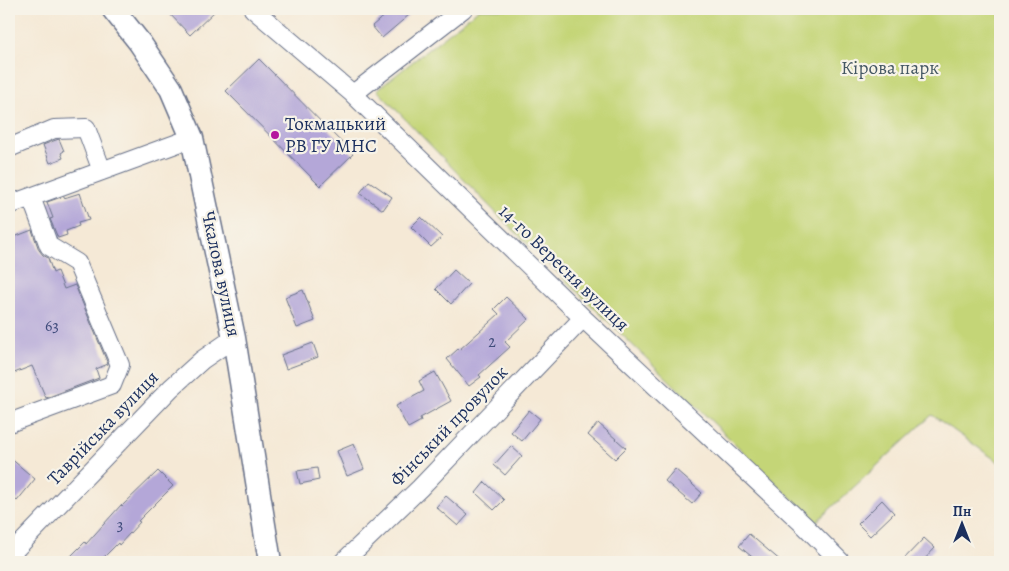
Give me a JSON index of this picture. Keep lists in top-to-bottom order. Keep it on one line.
{"streets":{"main road":["Чкалова вулиця"],"street":["14-го Вересня вулиця","Фінський провулок","Таврійська вулиця"]},"crossings":[["14-го Вересня вулиця","Фінський провулок"],["Чкалова вулиця","Таврійська вулиця"]],"parks":["Кірова парк"],"places":["Токмацький РВ ГУ МНС"],"house_numbers":["63","2","3"],"north":"top"}
